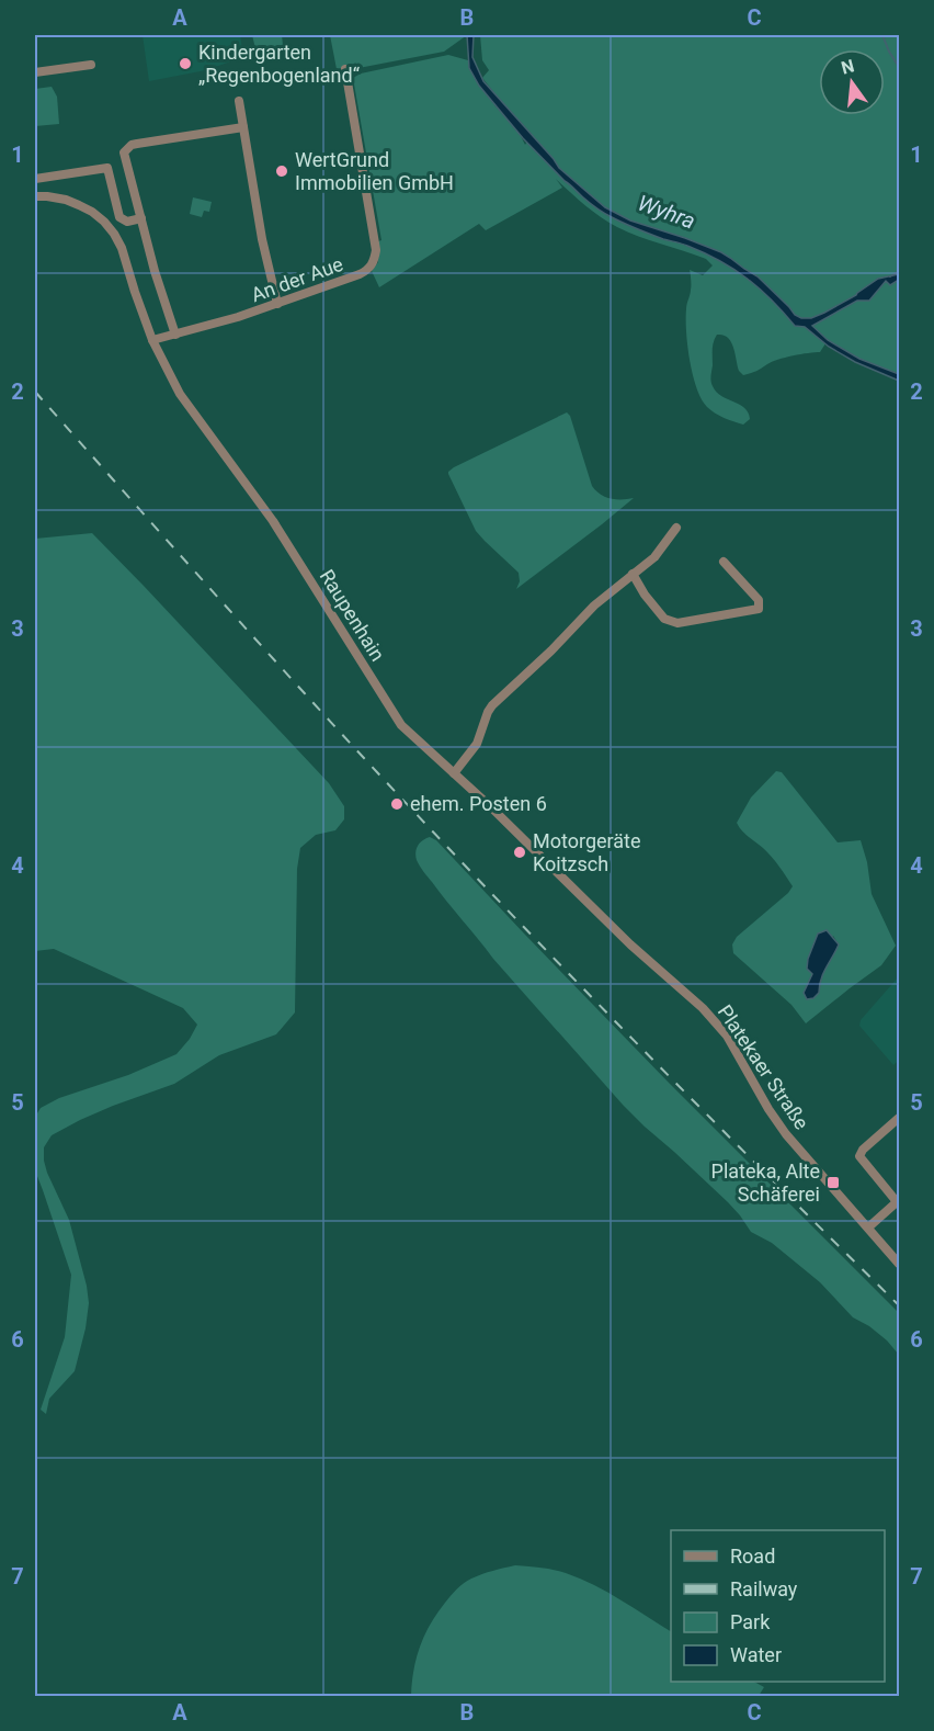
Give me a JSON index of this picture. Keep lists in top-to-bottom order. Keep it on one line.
{"streets":{"street":["An der Aue","Raupenhain","Platekaer Straße"]},"crossings":[["An der Aue","Raupenhain"],["Raupenhain","Platekaer Straße"]],"water":["Wyhra"],"places":{"other":["Kindergarten „Regenbogenland“","WertGrund Immobilien GmbH","ehem. Posten 6","Motorgeräte Koitzsch"],"transit":["Plateka, Alte Schäferei"]},"legend":["Road","Railway","Park","Water"],"north":"top","grid":{"columns":["A","B","C"],"rows":["1","2","3","4","5","6","7"]}}
